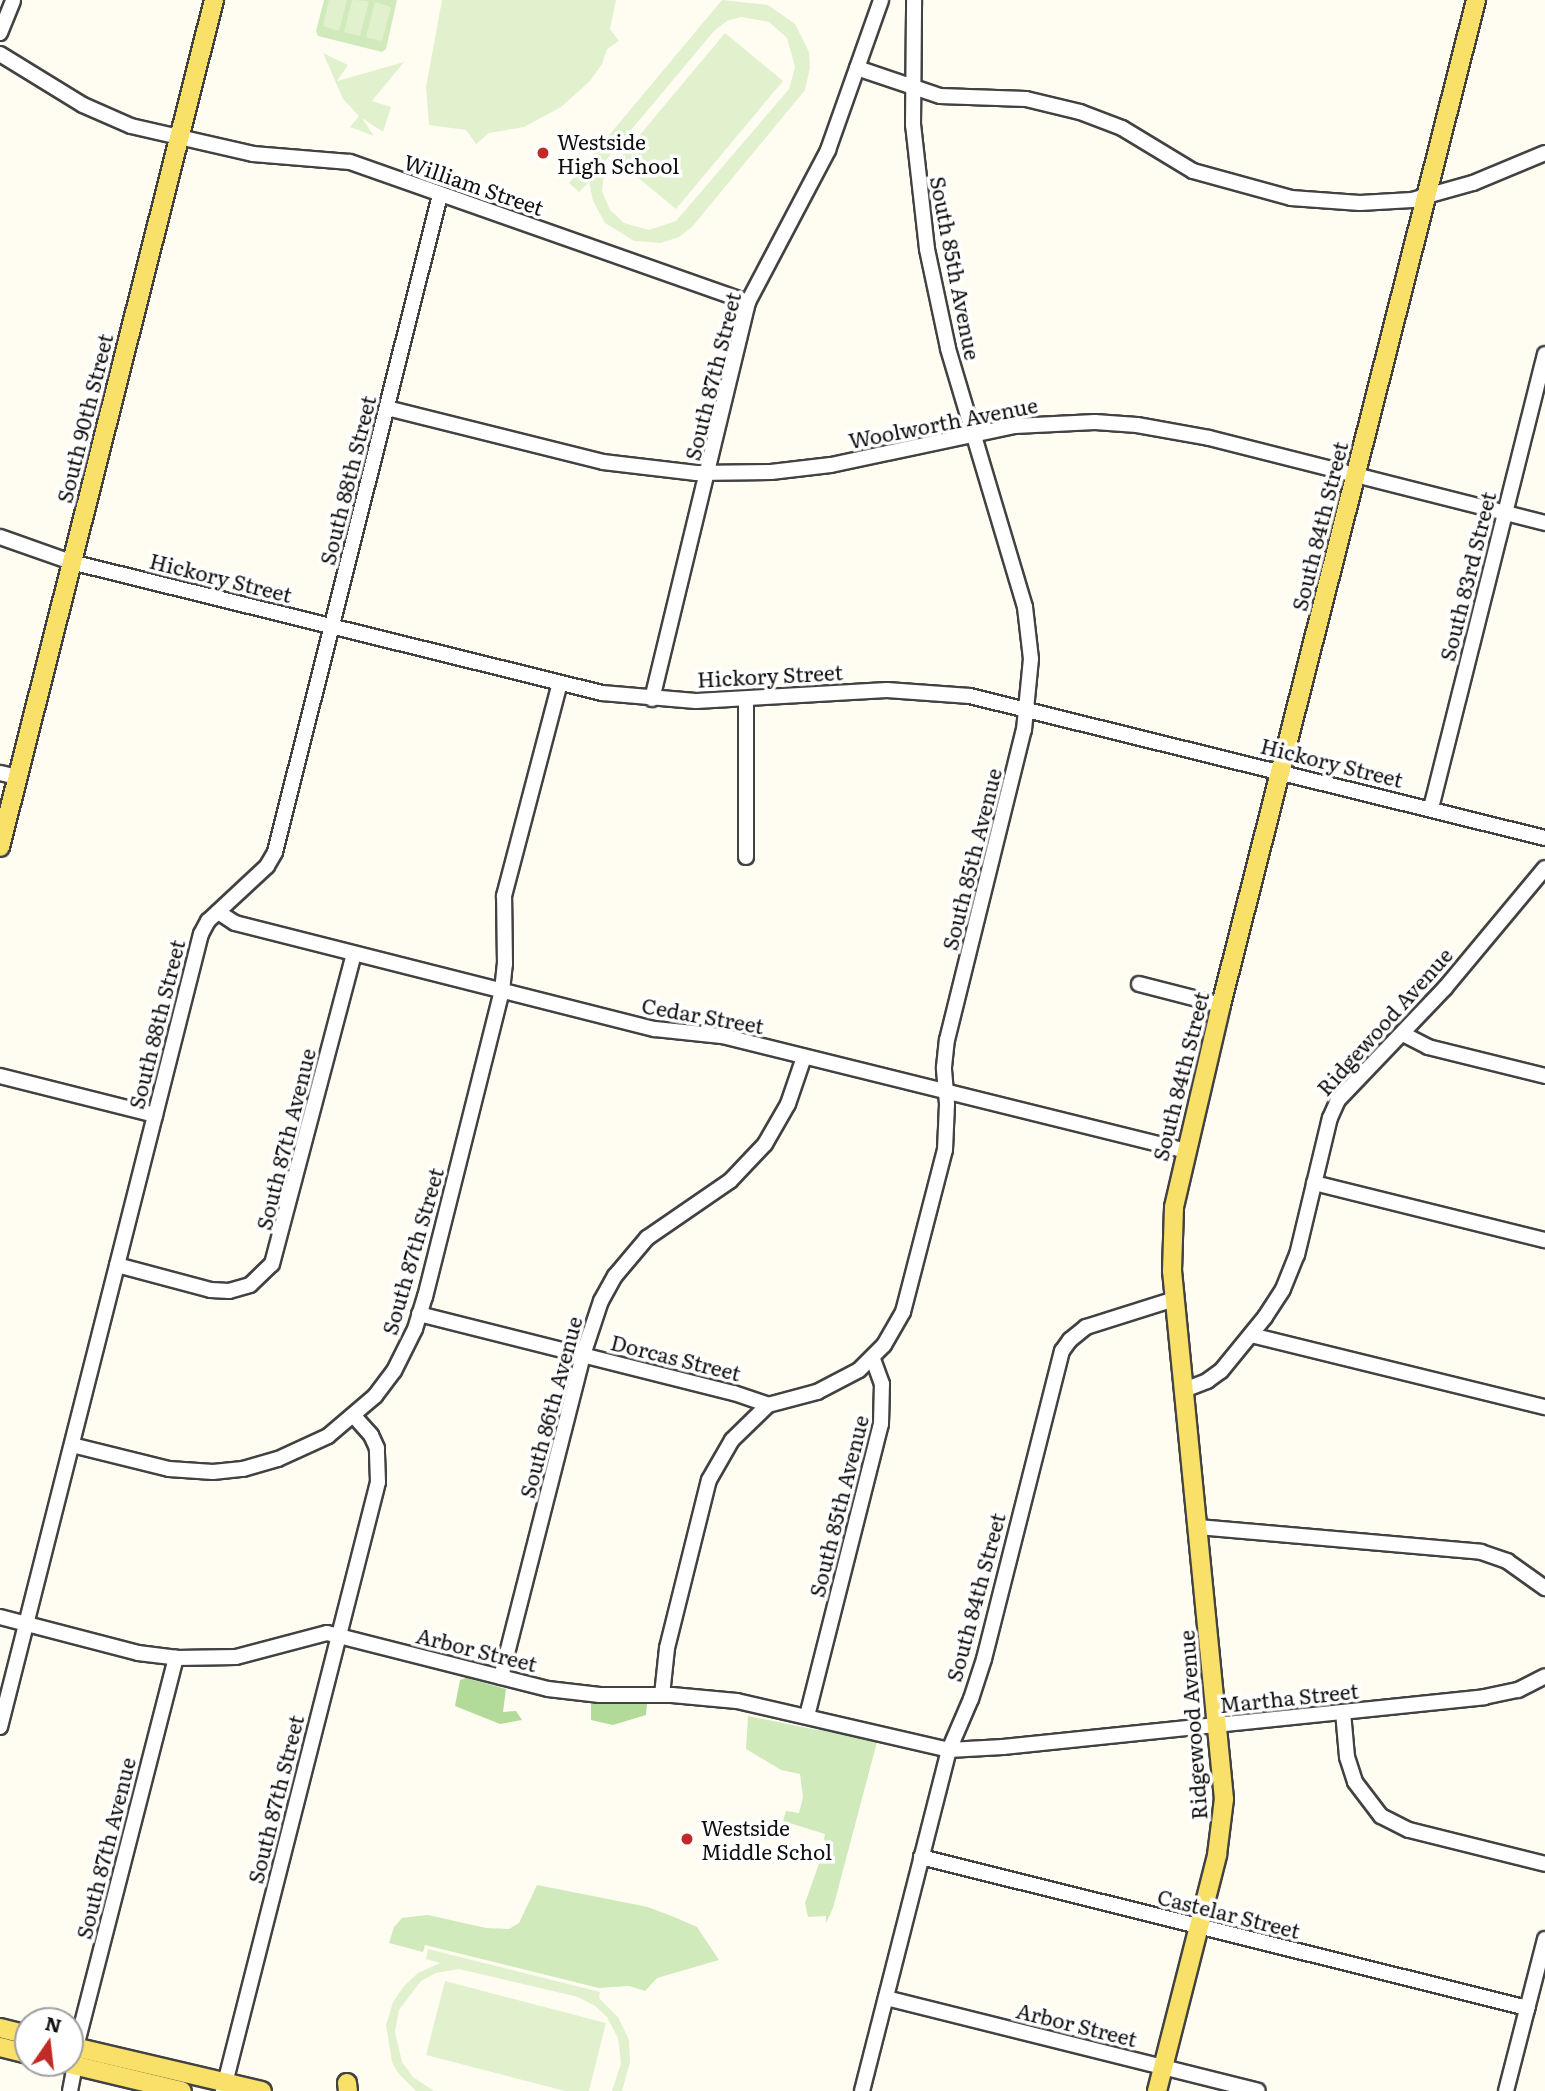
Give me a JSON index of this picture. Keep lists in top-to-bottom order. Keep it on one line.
{"streets":{"main road":["South 90th Street","South 84th Street","Ridgewood Avenue"],"street":["William Street","South 85th Avenue","South 87th Street","Woolworth Avenue","South 88th Street","South 83rd Street","Hickory Street","Cedar Street","South 87th Avenue","Dorcas Street","South 86th Avenue","Arbor Street","Martha Street","Castelar Street"]},"crossings":[["William Street","South 87th Street"],["William Street","South 90th Street"],["William Street","South 88th Street"],["South 85th Avenue","Woolworth Avenue"],["South 85th Avenue","Hickory Street"],["South 85th Avenue","Cedar Street"],["South 85th Avenue","Arbor Street"],["South 87th Street","Woolworth Avenue"],["South 87th Street","Hickory Street"],["South 87th Street","Cedar Street"],["South 87th Street","Dorcas Street"],["South 87th Street","Arbor Street"],["South 90th Street","Hickory Street"],["Woolworth Avenue","South 88th Street"],["Woolworth Avenue","South 84th Street"],["Woolworth Avenue","South 83rd Street"],["South 88th Street","Hickory Street"],["South 88th Street","Cedar Street"],["South 88th Street","South 87th Avenue"],["South 88th Street","Arbor Street"],["South 84th Street","Hickory Street"],["South 84th Street","Cedar Street"],["South 84th Street","Ridgewood Avenue"],["South 84th Street","Arbor Street"],["South 84th Street","Martha Street"],["South 84th Street","Castelar Street"],["South 83rd Street","Hickory Street"],["Cedar Street","South 87th Avenue"],["Cedar Street","South 86th Avenue"],["Ridgewood Avenue","Arbor Street"],["Ridgewood Avenue","Martha Street"],["Ridgewood Avenue","Castelar Street"],["South 87th Avenue","Arbor Street"],["Dorcas Street","South 86th Avenue"],["South 86th Avenue","Arbor Street"],["Arbor Street","Martha Street"]],"places":["Westside High School","Westside Middle Schol"],"north":"top"}
